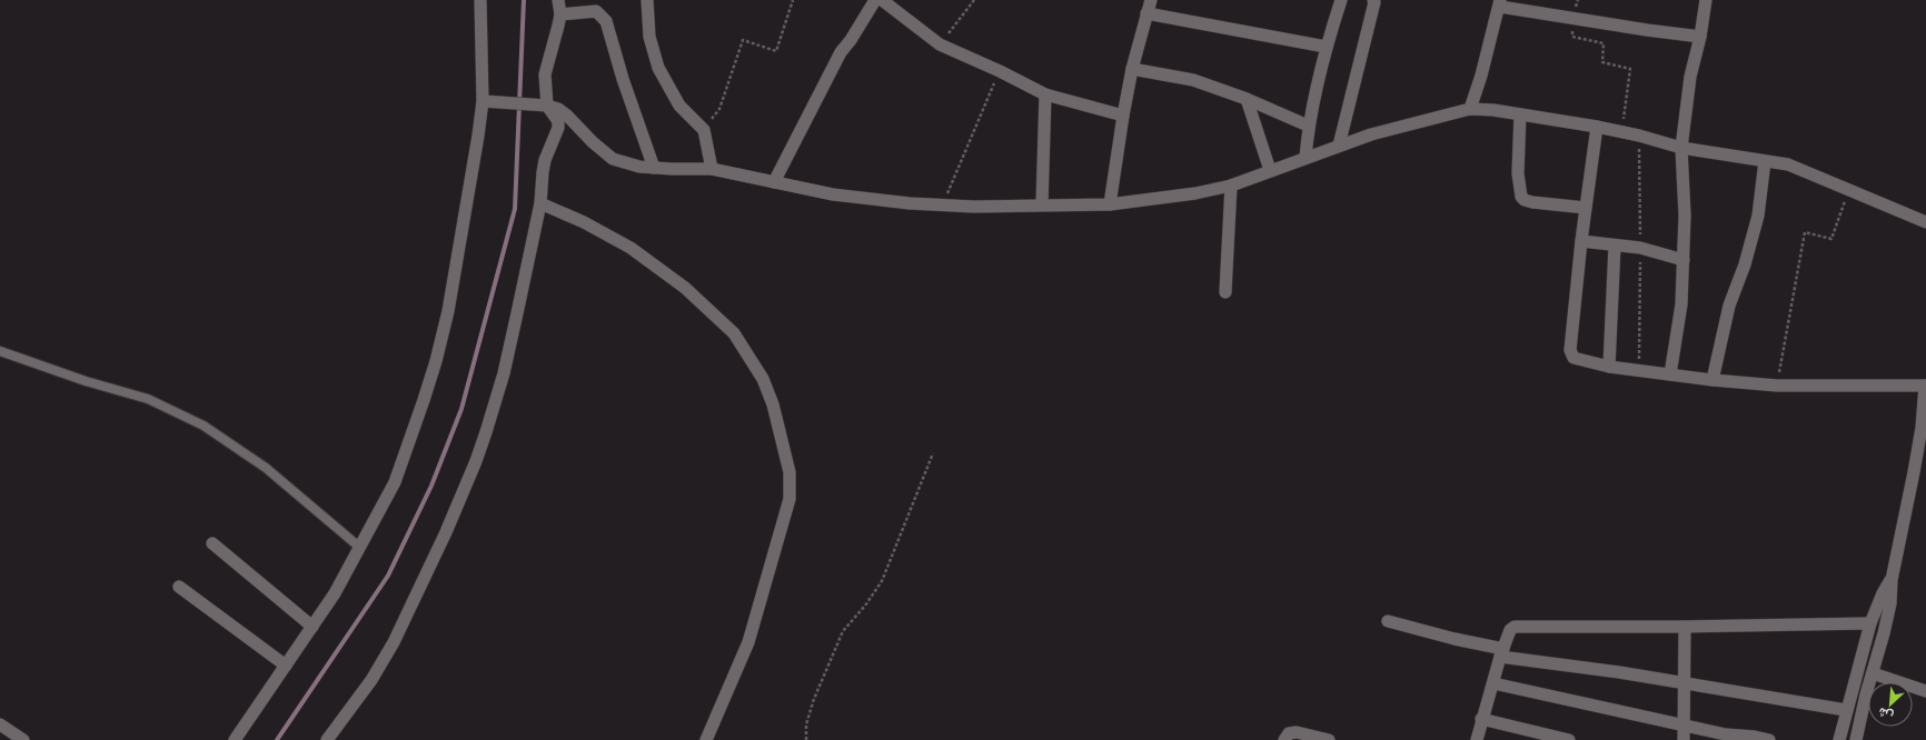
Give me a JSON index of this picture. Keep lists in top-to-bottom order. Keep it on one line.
{"north":"bottom left"}
